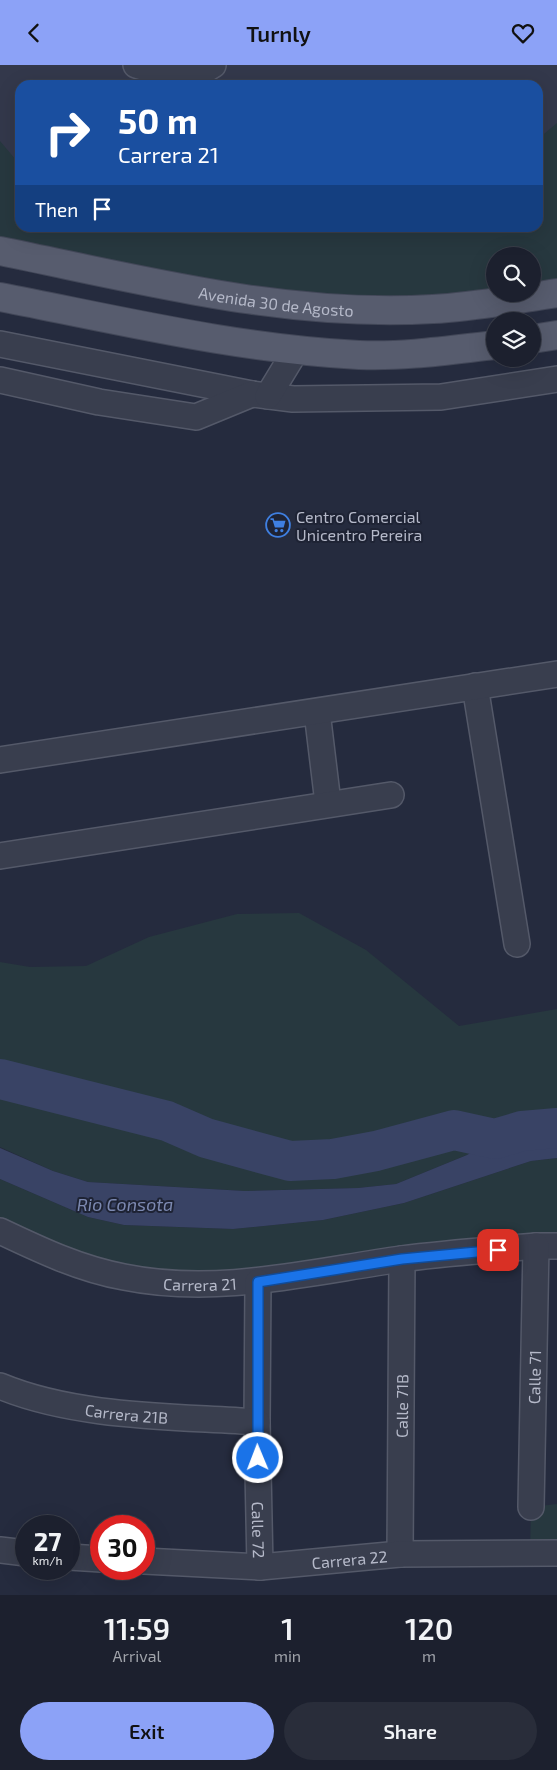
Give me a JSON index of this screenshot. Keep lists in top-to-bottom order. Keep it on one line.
{"streets":{"main road":["Avenida 30 de Agosto"],"street":["Carrera 21","Calle 71","Calle 71B","Carrera 21B","Calle 72","Carrera 22"]},"crossings":[["Carrera 21","Calle 71"],["Carrera 21","Calle 71B"],["Carrera 21","Calle 72"],["Calle 71B","Carrera 22"],["Carrera 21B","Calle 72"],["Calle 72","Carrera 22"]],"water":["Rio Consota"],"places":{"supermarket":["Centro Comercial Unicentro Pereira"]},"page":{"header":"Turnly","turn":["50 m","Carrera 21"],"then":"Then","speed":"27 km/h","limit":"30","eta":["11:59","Arrival","1","min","120","m"],"buttons":["Exit","Share"]}}
